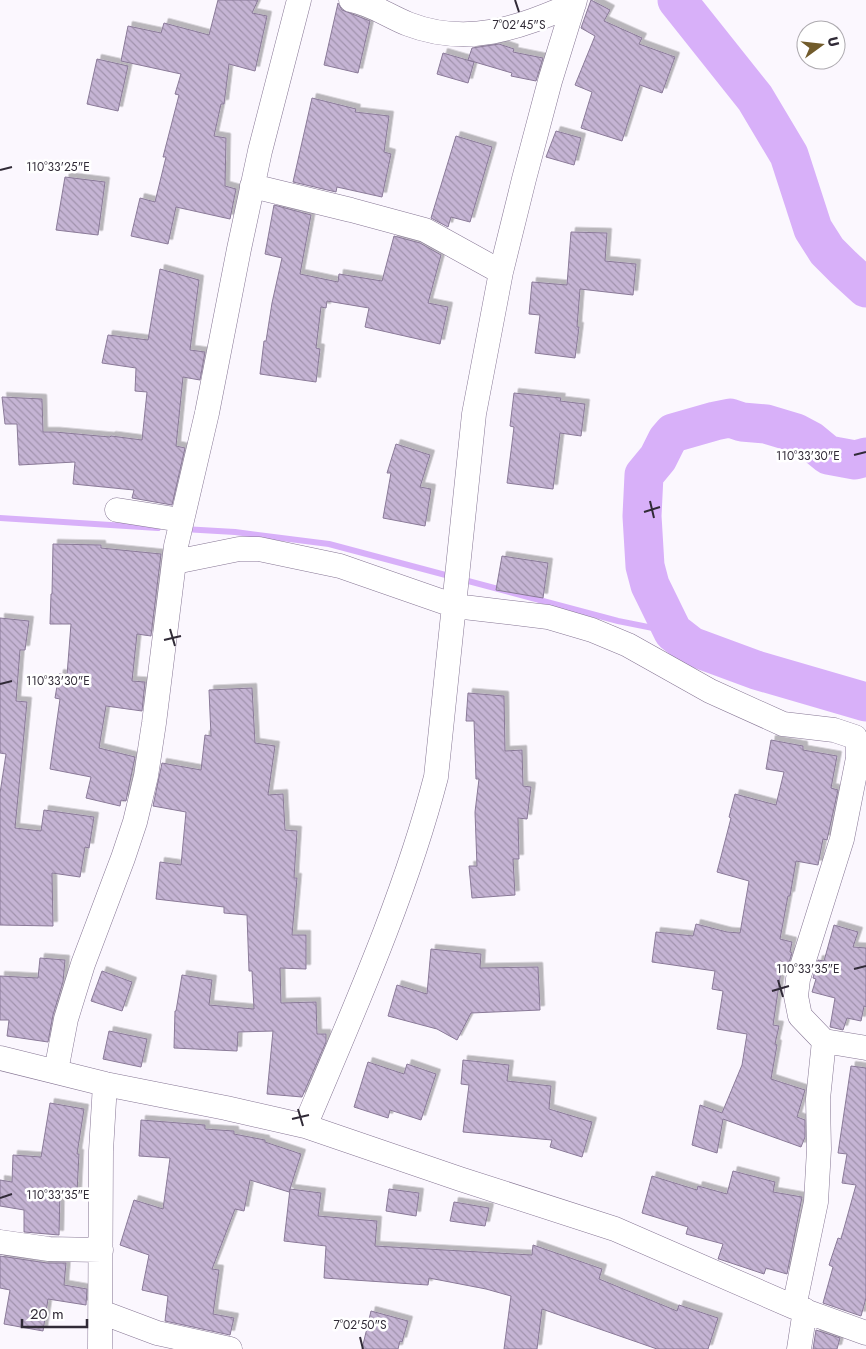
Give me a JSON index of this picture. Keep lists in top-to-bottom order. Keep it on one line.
{"scale_bar":"20 m","north":"right","coordinates":["7°02'45\"S","110°33'25\"E","110°33'30\"E","110°33'35\"E","7°02'50\"S"]}
